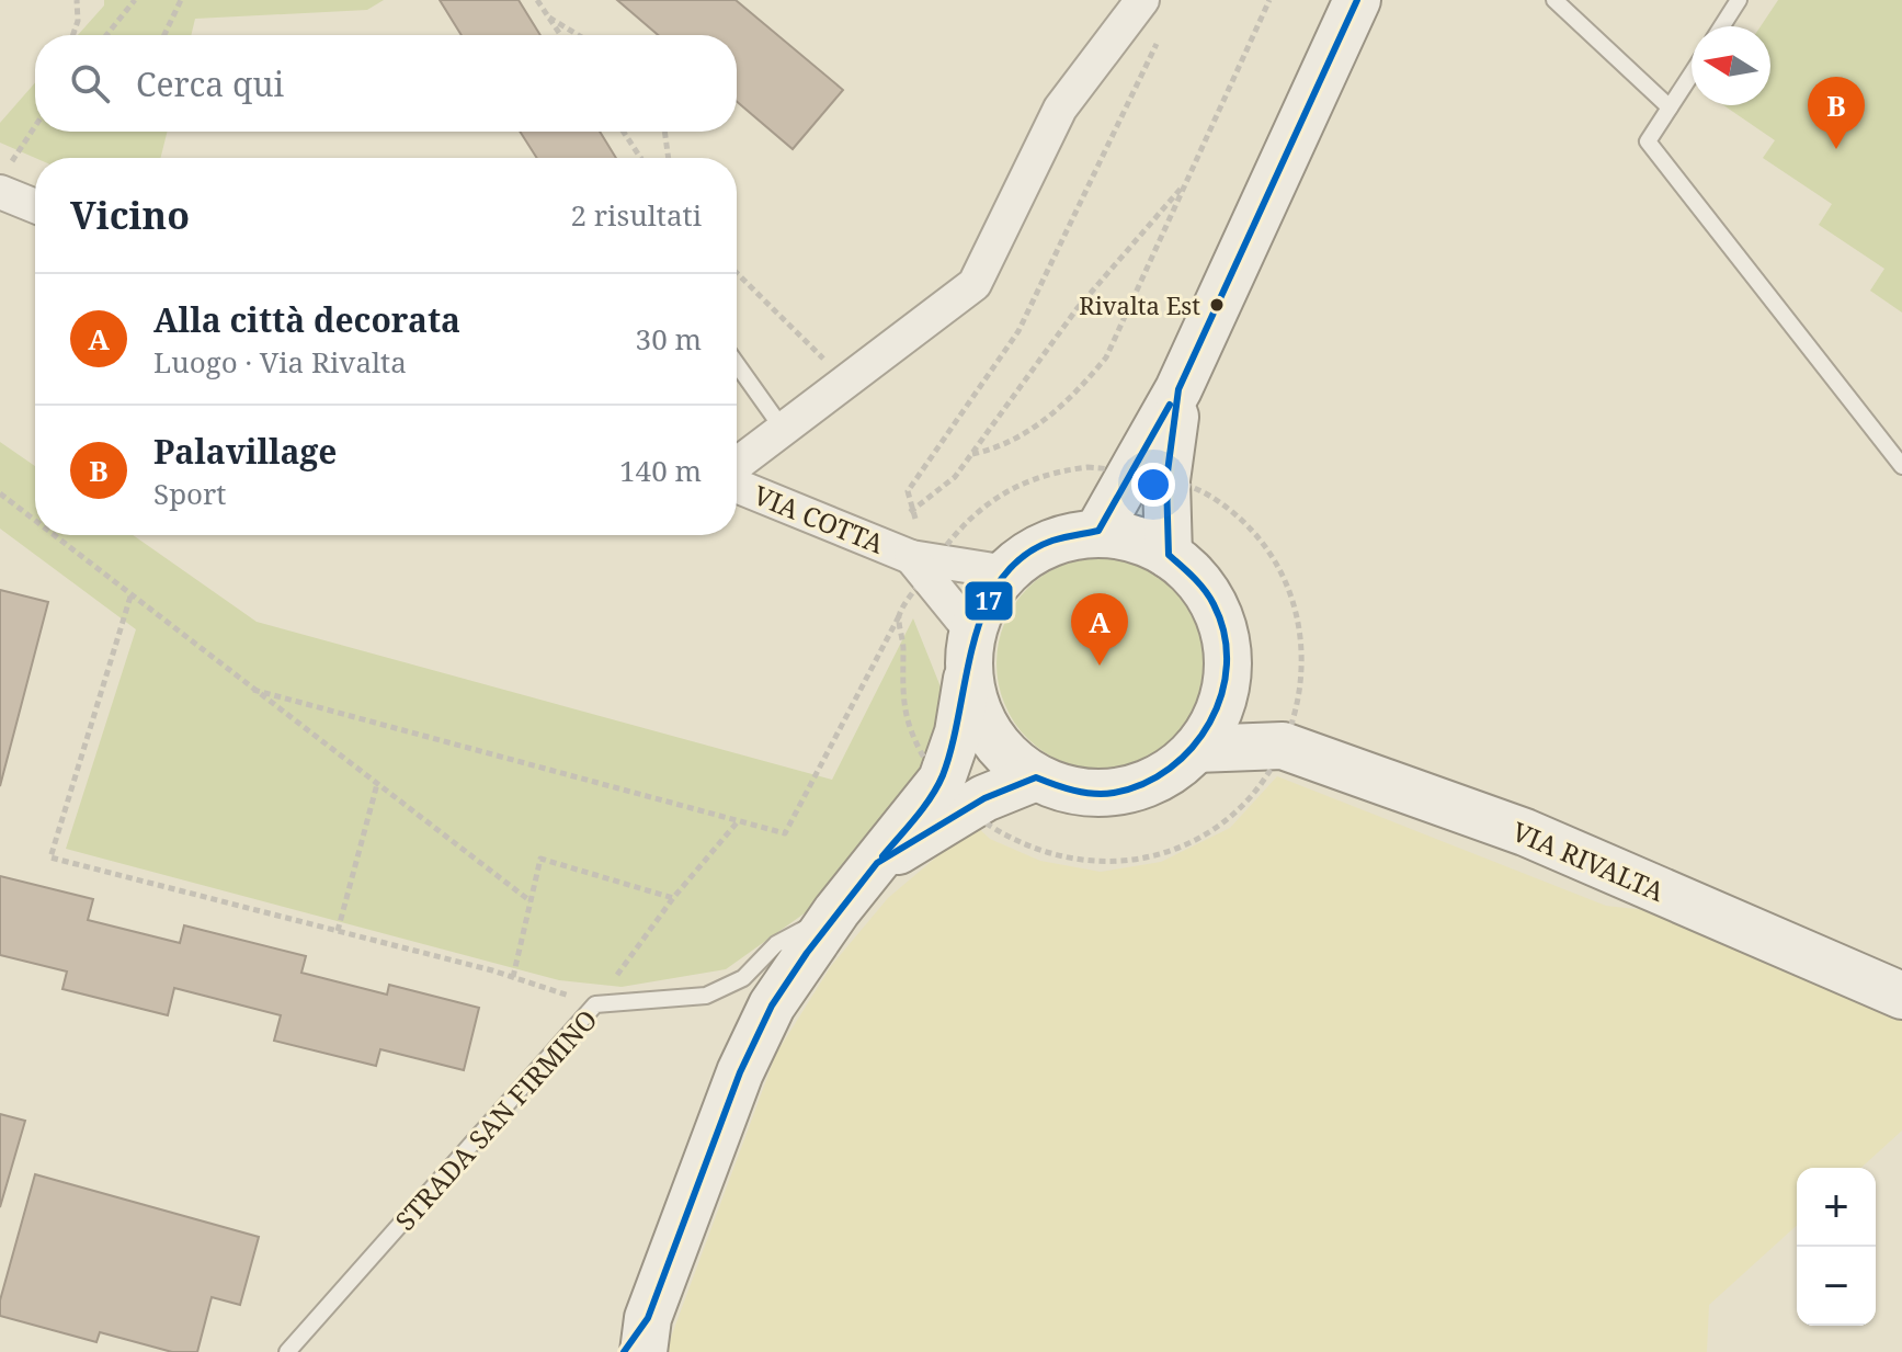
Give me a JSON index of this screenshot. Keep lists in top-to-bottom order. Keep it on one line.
{"streets":{"street":["VIA COTTA","VIA RIVALTA"],"lane":["STRADA SAN FIRMINO"]},"crossings":[["VIA COTTA","VIA RIVALTA"]],"places":["Rivalta Est"],"lines":["transit line 17"],"north":"left","page":{"search":"Cerca qui","pins":["B","A"],"heading":["Vicino","2 risultati"],"list":[{"mark":"A","name":"Alla città decorata","note":"Luogo · Via Rivalta","value":"30 m"},{"mark":"B","name":"Palavillage","note":"Sport","value":"140 m"}],"map_buttons":["+","−"]}}
